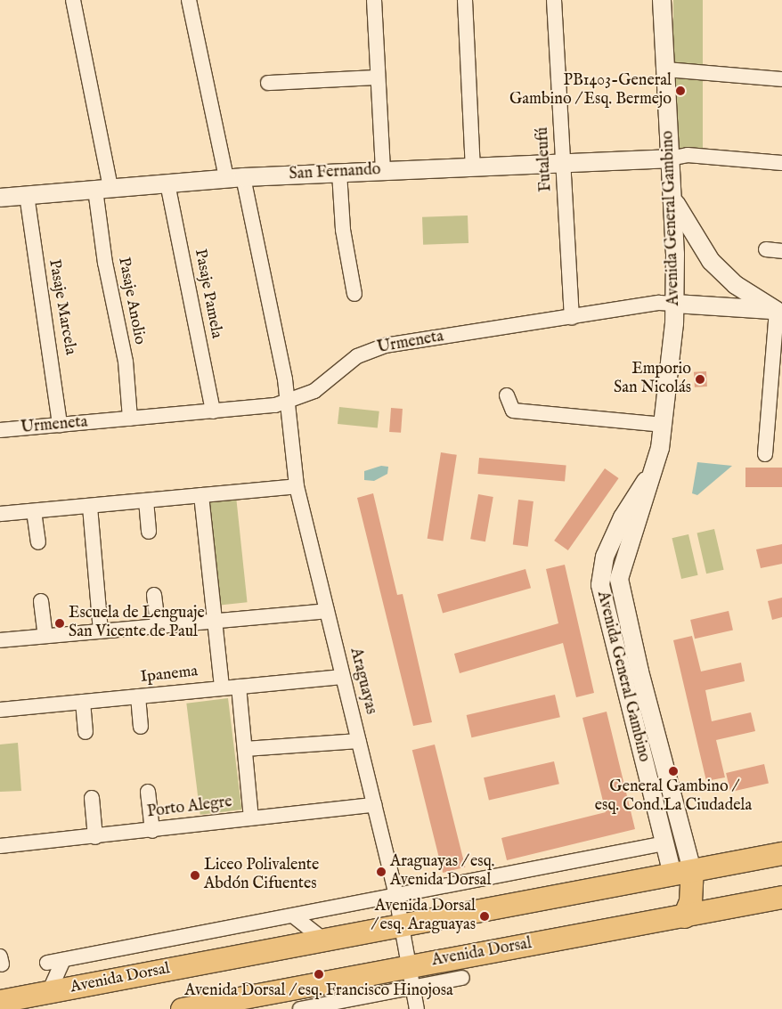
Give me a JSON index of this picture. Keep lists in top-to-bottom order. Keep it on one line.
{"streets":{"main road":["Avenida Dorsal"],"street":["Futaleufú","San Fernando","Avenida General Gambino","Pasaje Pamela","Pasaje Anolio","Pasaje Marcela","Urmeneta","Ipanema","Araguayas","Porto Alegre"]},"crossings":[["Futaleufú","San Fernando"],["Futaleufú","Urmeneta"],["San Fernando","Avenida General Gambino"],["San Fernando","Pasaje Pamela"],["San Fernando","Pasaje Anolio"],["San Fernando","Pasaje Marcela"],["San Fernando","Araguayas"],["Avenida General Gambino","Urmeneta"],["Avenida General Gambino","Avenida Dorsal"],["Pasaje Pamela","Urmeneta"],["Pasaje Anolio","Urmeneta"],["Pasaje Marcela","Urmeneta"],["Urmeneta","Araguayas"],["Ipanema","Araguayas"],["Araguayas","Porto Alegre"],["Araguayas","Avenida Dorsal"]],"places":["PB1403-General Gambino / Esq. Bermejo","Emporio San Nicolás","Escuela de Lenguaje San Vicente de Paul","General Gambino / esq. Cond.La Ciudadela","Araguayas / esq. Avenida Dorsal","Liceo Polivalente Abdón Cifuentes","Avenida Dorsal / esq. Araguayas","Avenida Dorsal / esq. Francisco Hinojosa"]}
